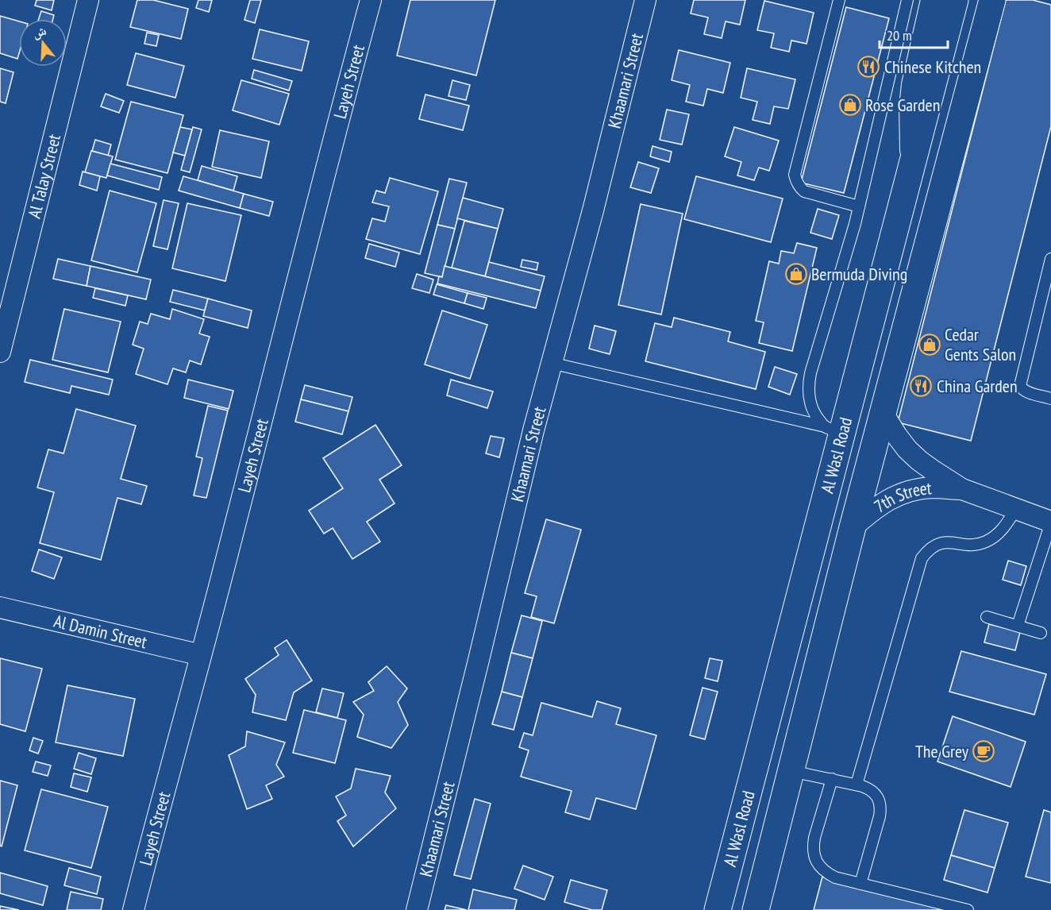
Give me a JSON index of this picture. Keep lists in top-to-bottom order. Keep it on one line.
{"streets":{"main road":["Al Wasl Road"],"street":["Khaamari Street","Layeh Street","Al Talay Street","7th Street","Al Damin Street"]},"crossings":[["Layeh Street","Al Damin Street"],["Al Wasl Road","7th Street"]],"places":{"restaurant":["Chinese Kitchen","China Garden"],"shop":["Rose Garden","Bermuda Diving","Cedar Gents Salon"],"cafe":["The Grey"]},"scale_bar":"20 m","north":"top"}
